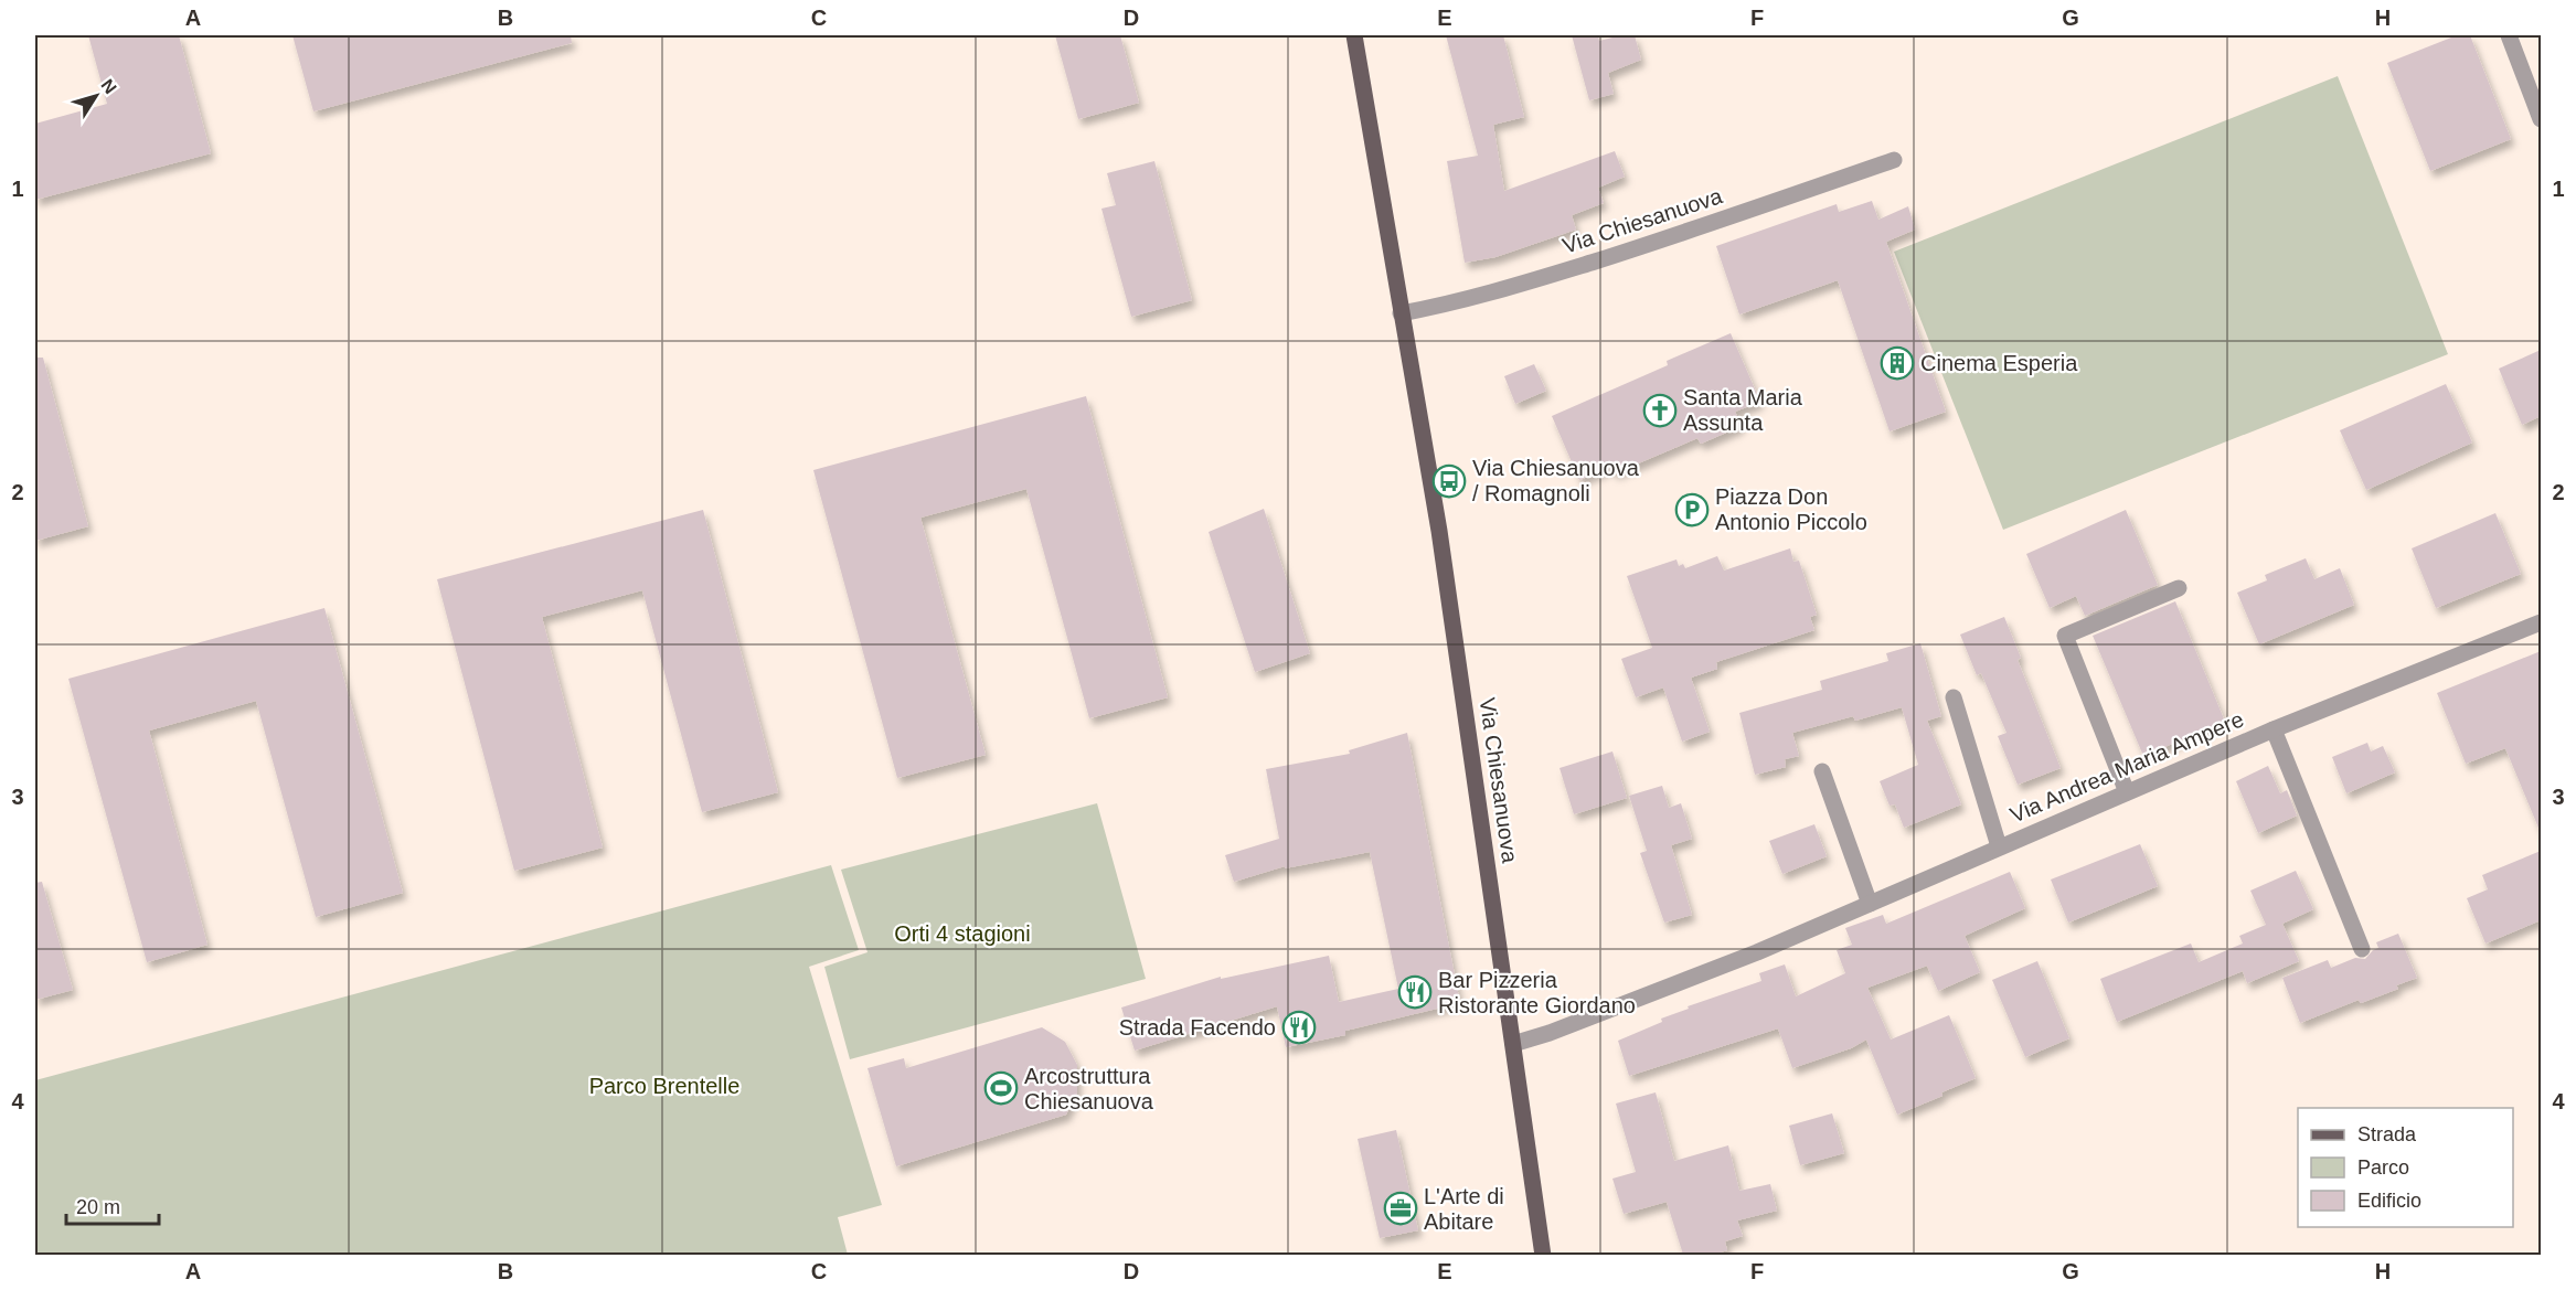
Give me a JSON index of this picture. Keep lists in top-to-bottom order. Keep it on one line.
{"streets":{"main road":["Via Chiesanuova"],"street":["Via Andrea Maria Ampere"]},"crossings":[["Via Chiesanuova","Via Andrea Maria Ampere"]],"parks":["Orti 4 stagioni","Parco Brentelle"],"places":{"building":["Cinema Esperia"],"church":["Santa Maria Assunta"],"bus stop":["Via Chiesanuova / Romagnoli"],"parking":["Piazza Don Antonio Piccolo"],"restaurant":["Bar Pizzeria Ristorante Giordano","Strada Facendo"],"sports":["Arcostruttura Chiesanuova"],"office":["L'Arte di Abitare"]},"legend":["Strada","Parco","Edificio"],"scale_bar":"20 m","north":"top right","grid":{"columns":["A","B","C","D","E","F","G","H"],"rows":["1","2","3","4"]}}
